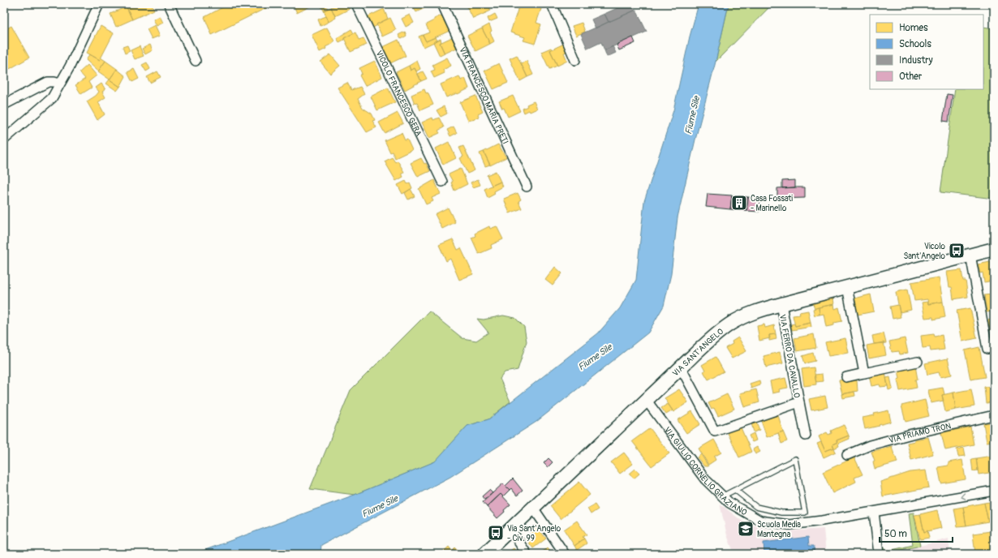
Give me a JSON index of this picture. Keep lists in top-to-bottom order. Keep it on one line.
{"streets":{"street":["VICOLO FRANCESCO GERA","VIA FRANCESCO MARIA PRETI","VIA SANT'ANGELO","VIA FERRO DA CAVALLO","VIA PRIAMO TRON","VIA GIULIO CORNELIO GRAZIANO"]},"crossings":[["VIA SANT'ANGELO","VIA FERRO DA CAVALLO"],["VIA SANT'ANGELO","VIA GIULIO CORNELIO GRAZIANO"]],"water":["Fiume Sile"],"places":{"building":["Casa Fossati - Marinello"],"bus stop":["Vicolo Sant'Angelo","Via Sant'Angelo - Civ. 99"],"school or university":["Scuola Media Mantegna"]},"legend":["Homes","Schools","Industry","Other"],"scale_bar":"50 m"}
